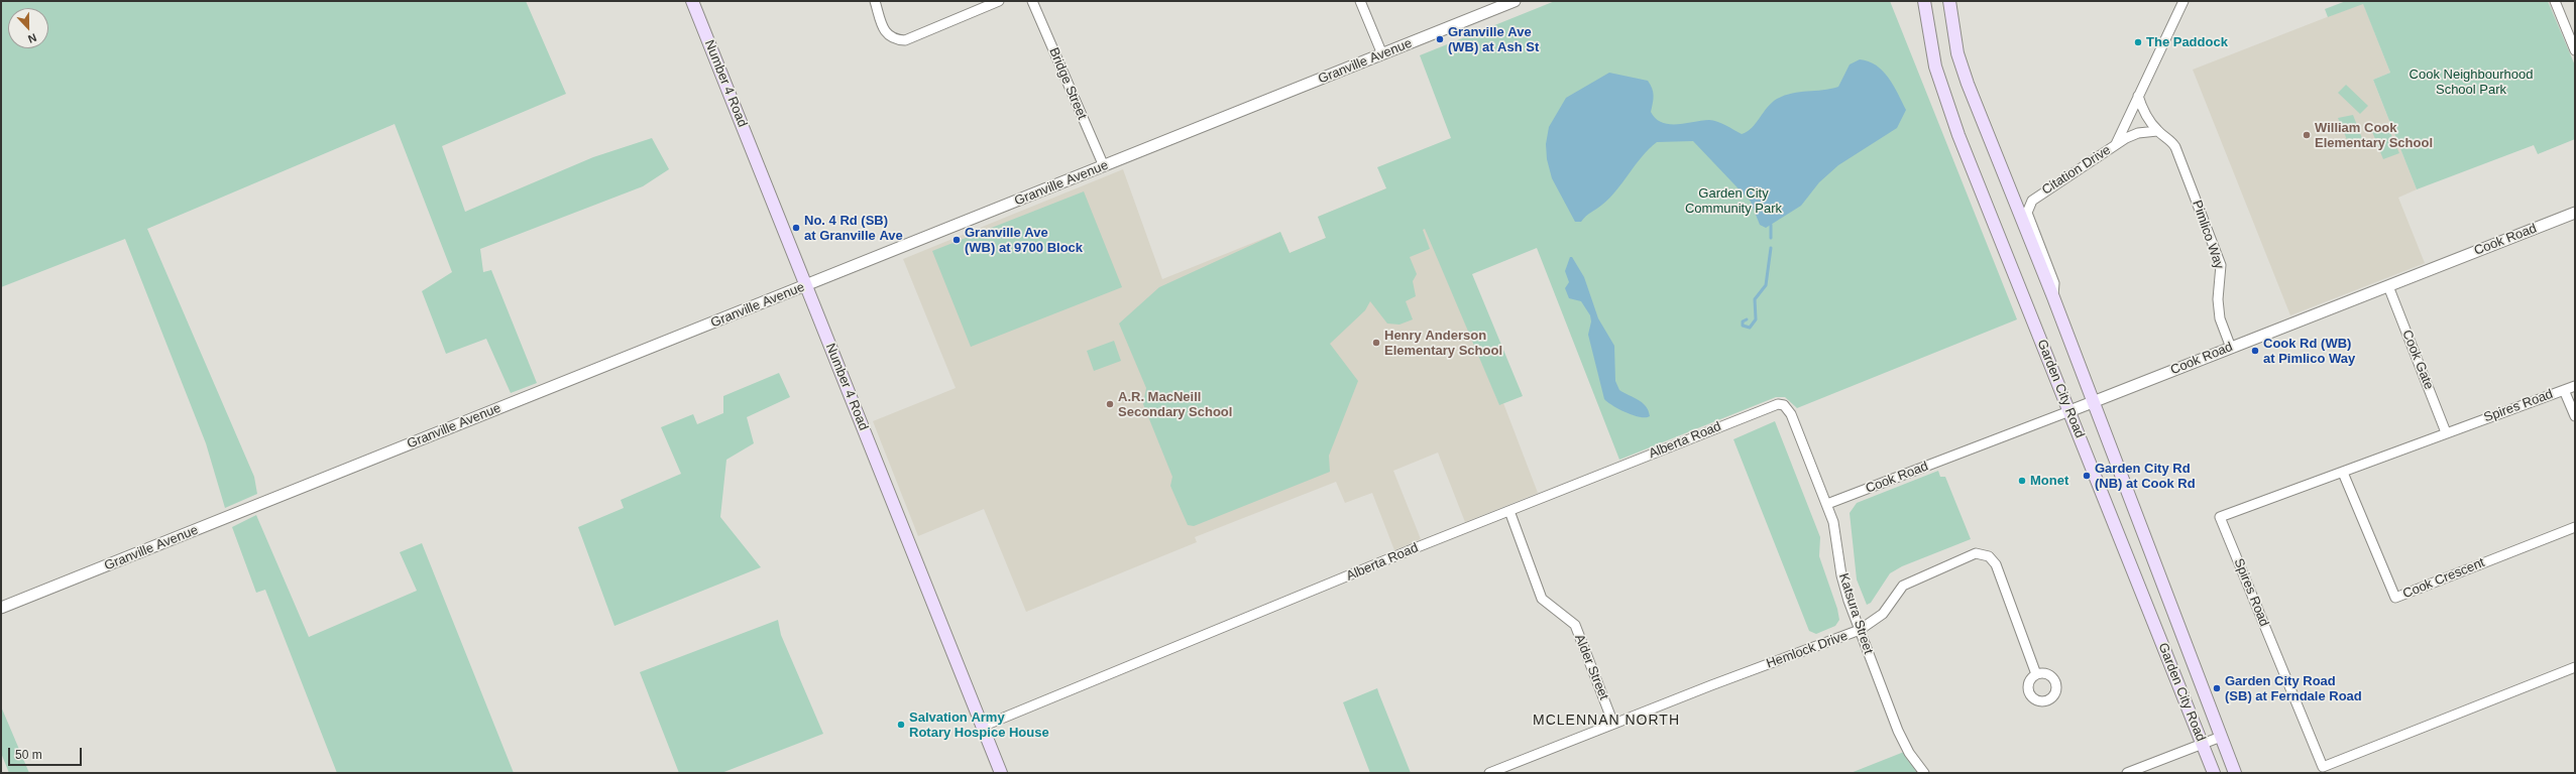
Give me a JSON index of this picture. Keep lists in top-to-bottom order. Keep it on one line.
{"streets":{"main road":["Number 4 Road","Garden City Road"],"street":["Granville Avenue","Bridge Street","Citation Drive","Pimlico Way","Cook Road","Cook Gate","Spires Road","Alberta Road","Cook Crescent","Katsura Street","Hemlock Drive","Alder Street"]},"crossings":[["Granville Avenue","Number 4 Road"],["Granville Avenue","Bridge Street"],["Number 4 Road","Alberta Road"],["Citation Drive","Pimlico Way"],["Citation Drive","Garden City Road"],["Pimlico Way","Cook Road"],["Cook Road","Cook Gate"],["Cook Road","Garden City Road"],["Cook Road","Katsura Street"],["Cook Gate","Spires Road"],["Spires Road","Cook Crescent"],["Alberta Road","Katsura Street"],["Alberta Road","Alder Street"],["Katsura Street","Hemlock Drive"],["Hemlock Drive","Alder Street"]],"districts":["MCLENNAN NORTH"],"parks":["Cook Neighbourhood School Park","Garden City Community Park"],"places":["Granville Ave (WB) at Ash St","The Paddock","William Cook Elementary School","No. 4 Rd (SB) at Granville Ave","Granville Ave (WB) at 9700 Block","Henry Anderson Elementary School","Cook Rd (WB) at Pimlico Way","A.R. MacNeill Secondary School","Garden City Rd (NB) at Cook Rd","Monet","Garden City Road (SB) at Ferndale Road","Salvation Army Rotary Hospice House"],"scale_bar":"50 m","north":"bottom"}
